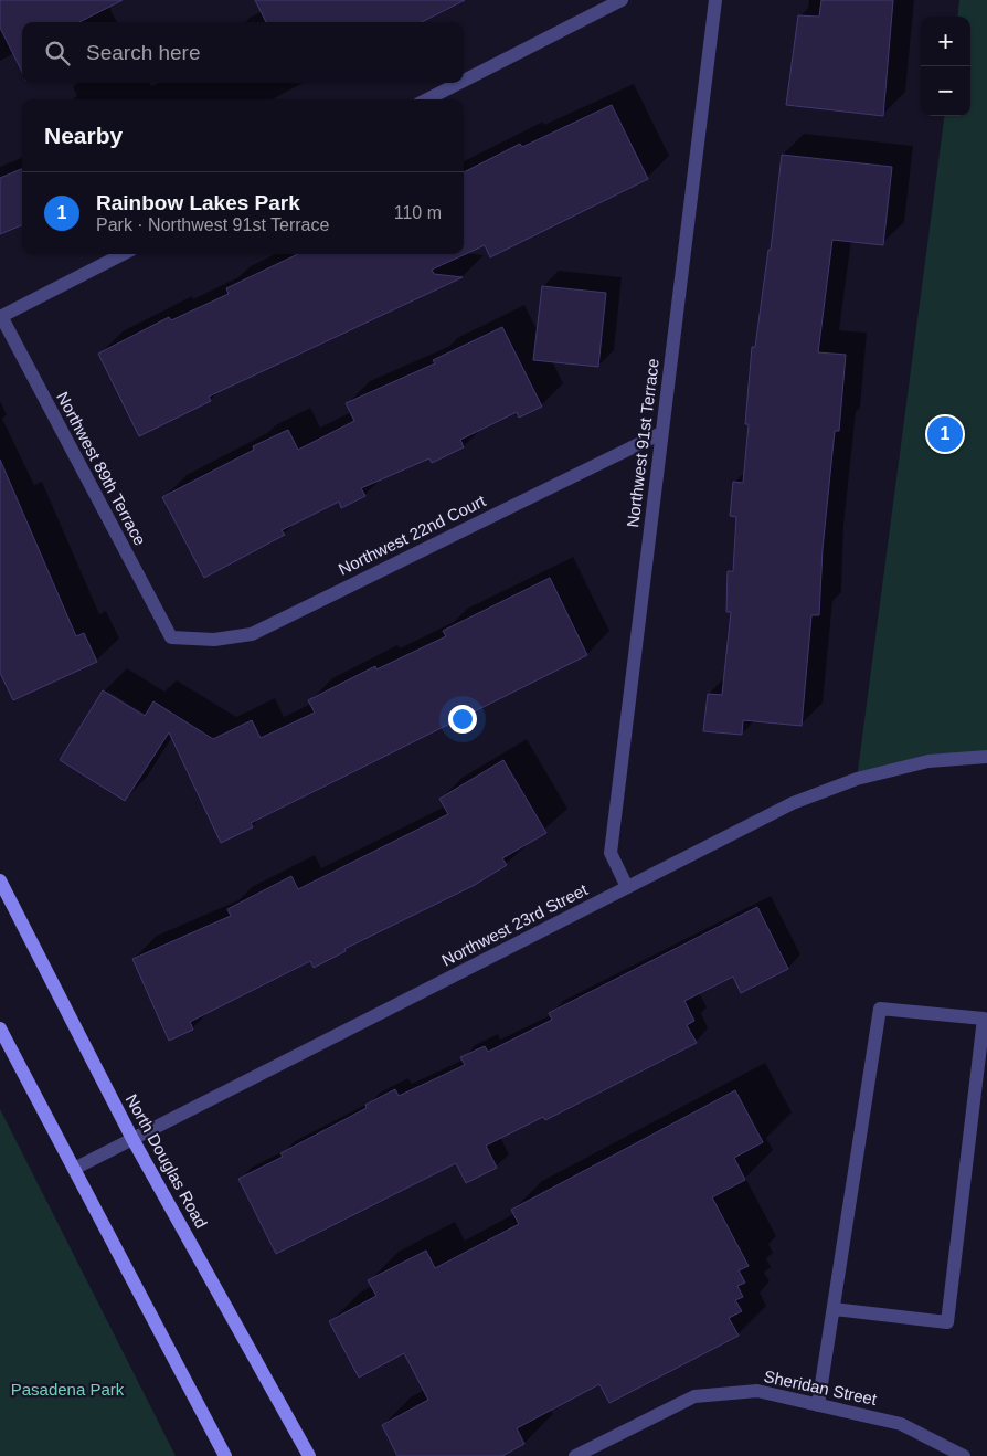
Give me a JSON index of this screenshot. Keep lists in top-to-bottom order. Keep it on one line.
{"streets":{"main road":["North Douglas Road"],"street":["Northwest 91st Terrace","Northwest 89th Terrace","Northwest 22nd Court","Northwest 23rd Street","Sheridan Street"]},"crossings":[["Northwest 91st Terrace","Northwest 22nd Court"],["Northwest 91st Terrace","Northwest 23rd Street"],["Northwest 89th Terrace","Northwest 22nd Court"],["Northwest 23rd Street","North Douglas Road"]],"parks":["Pasadena Park"],"page":{"map_buttons":["+","−"],"search":"Search here","heading":"Nearby","list":[{"mark":"1","name":"Rainbow Lakes Park","note":"Park · Northwest 91st Terrace","value":"110 m"}],"pins":"1"}}
